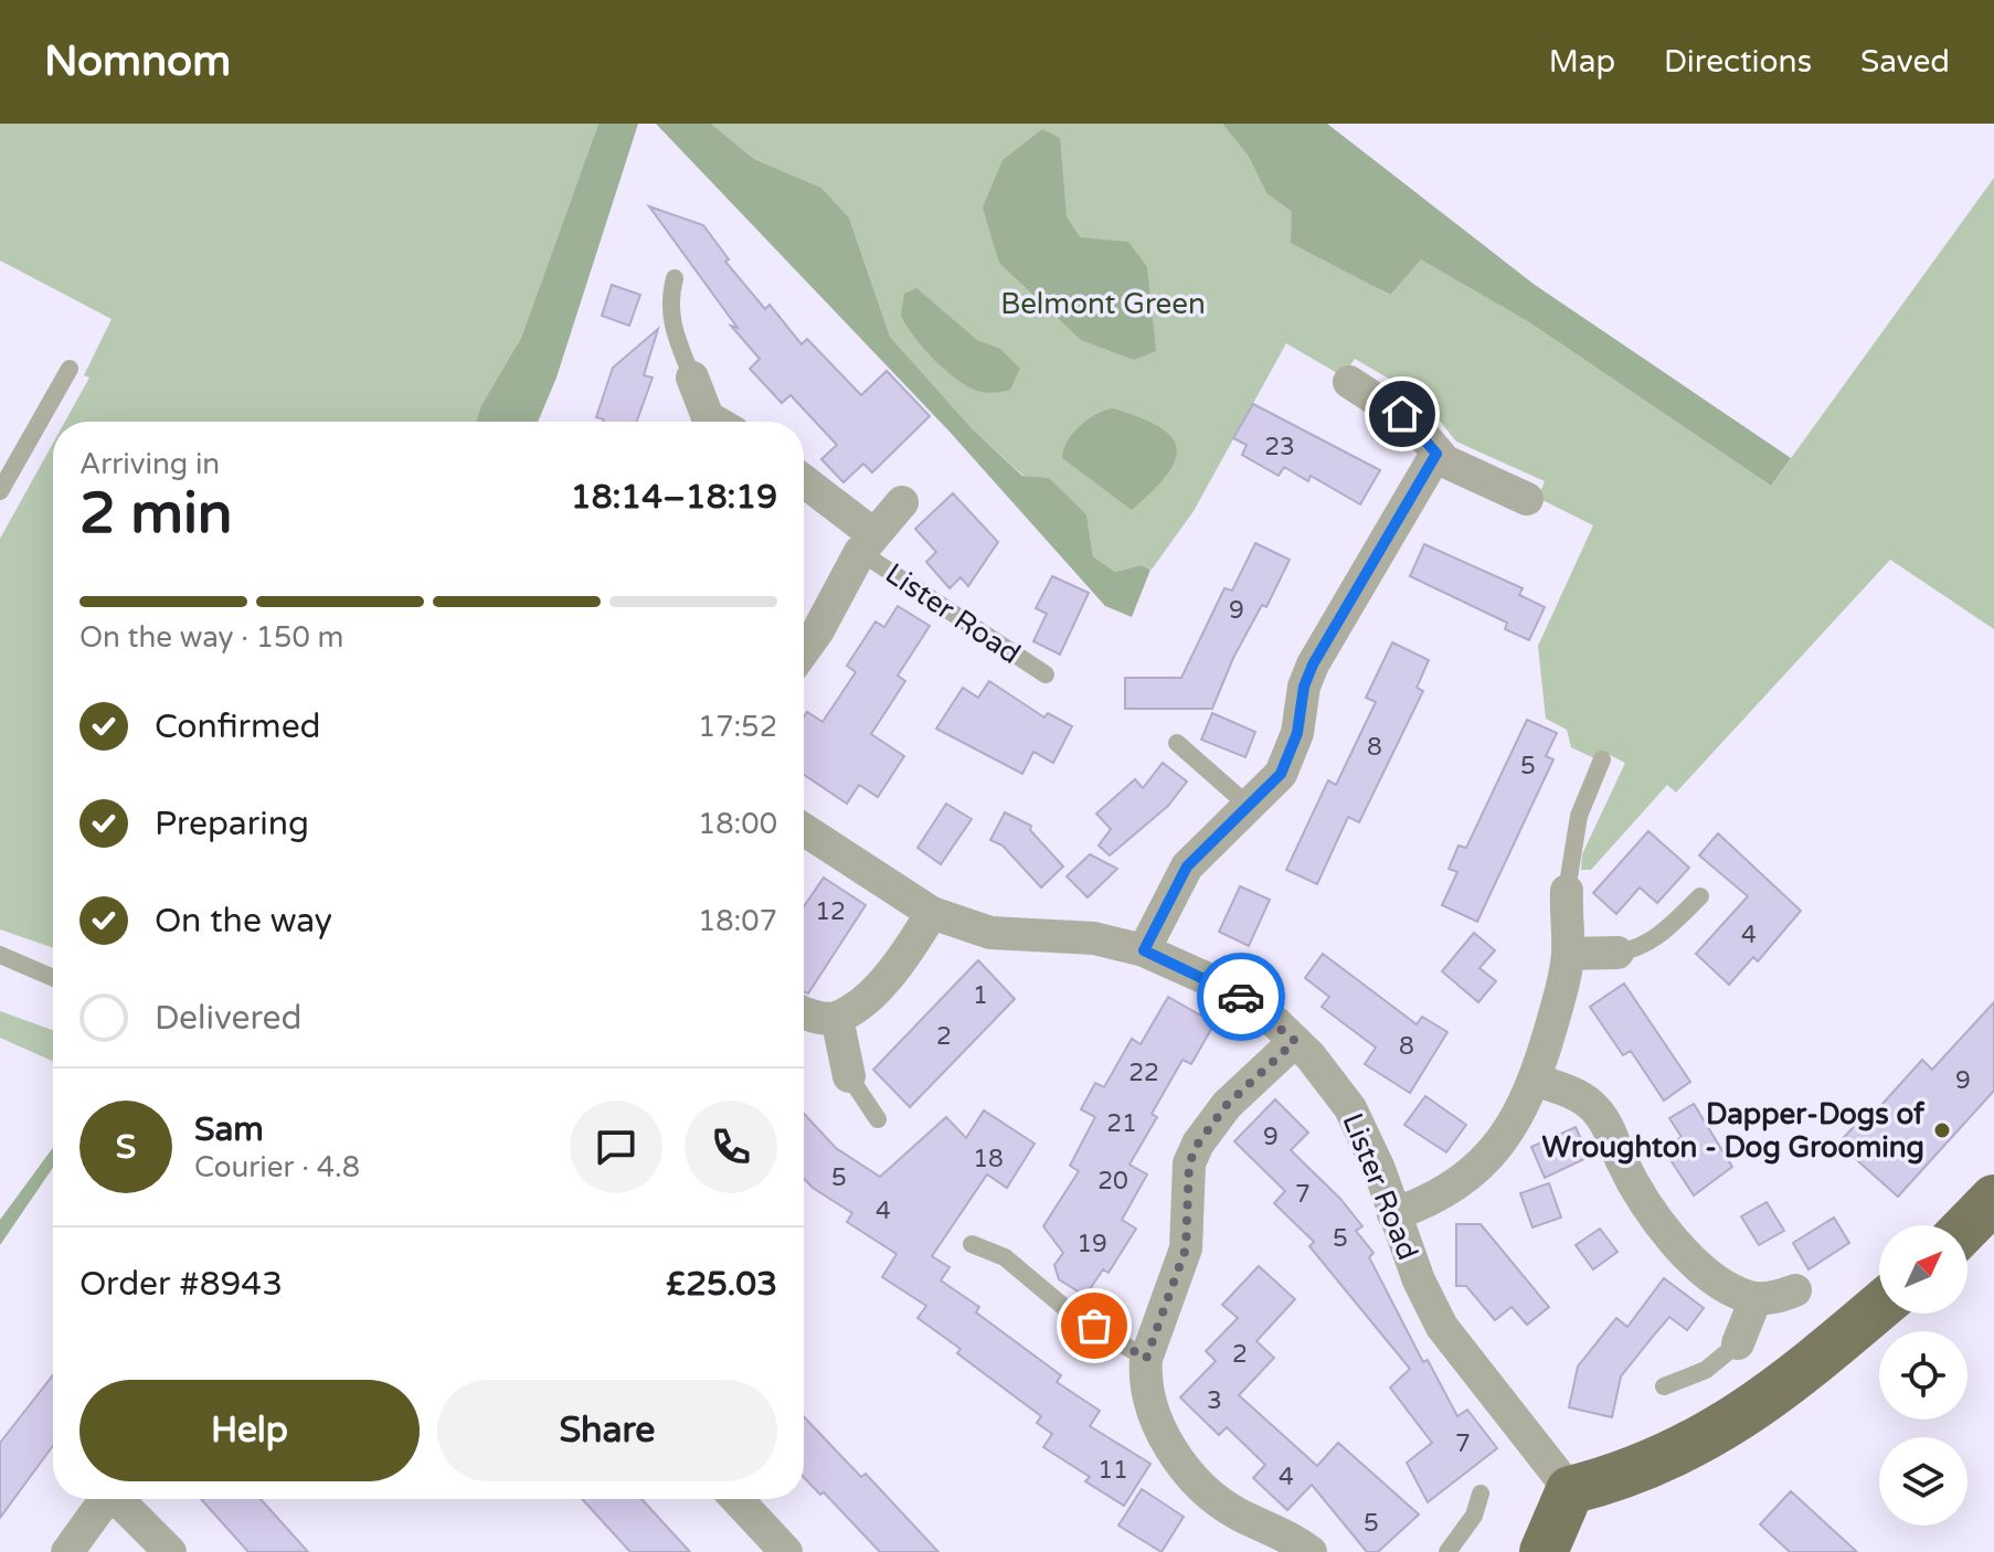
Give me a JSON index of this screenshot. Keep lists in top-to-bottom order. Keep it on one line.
{"streets":{"street":["Lister Road"]},"parks":["Belmont Green"],"places":["Dapper-Dogs of Wroughton - Dog Grooming"],"house_numbers":["23","9","8","5","12","4","1","2","8","22","9","21","9","18","5","20","7","4","5","19","2","3","7","11","4","5"],"north":"top right","page":{"header":"Nomnom","nav":["Map","Directions","Saved"],"heading":["2 min","Arriving in","18:14–18:19"],"panel":["Sam","Courier · 4.8","Order #8943","£25.03"],"bar":"On the way · 150 m","list":[["Confirmed","17:52"],["Preparing","18:00"],["On the way","18:07"],"Delivered"],"round":"S","buttons":["Help","Share"]}}
